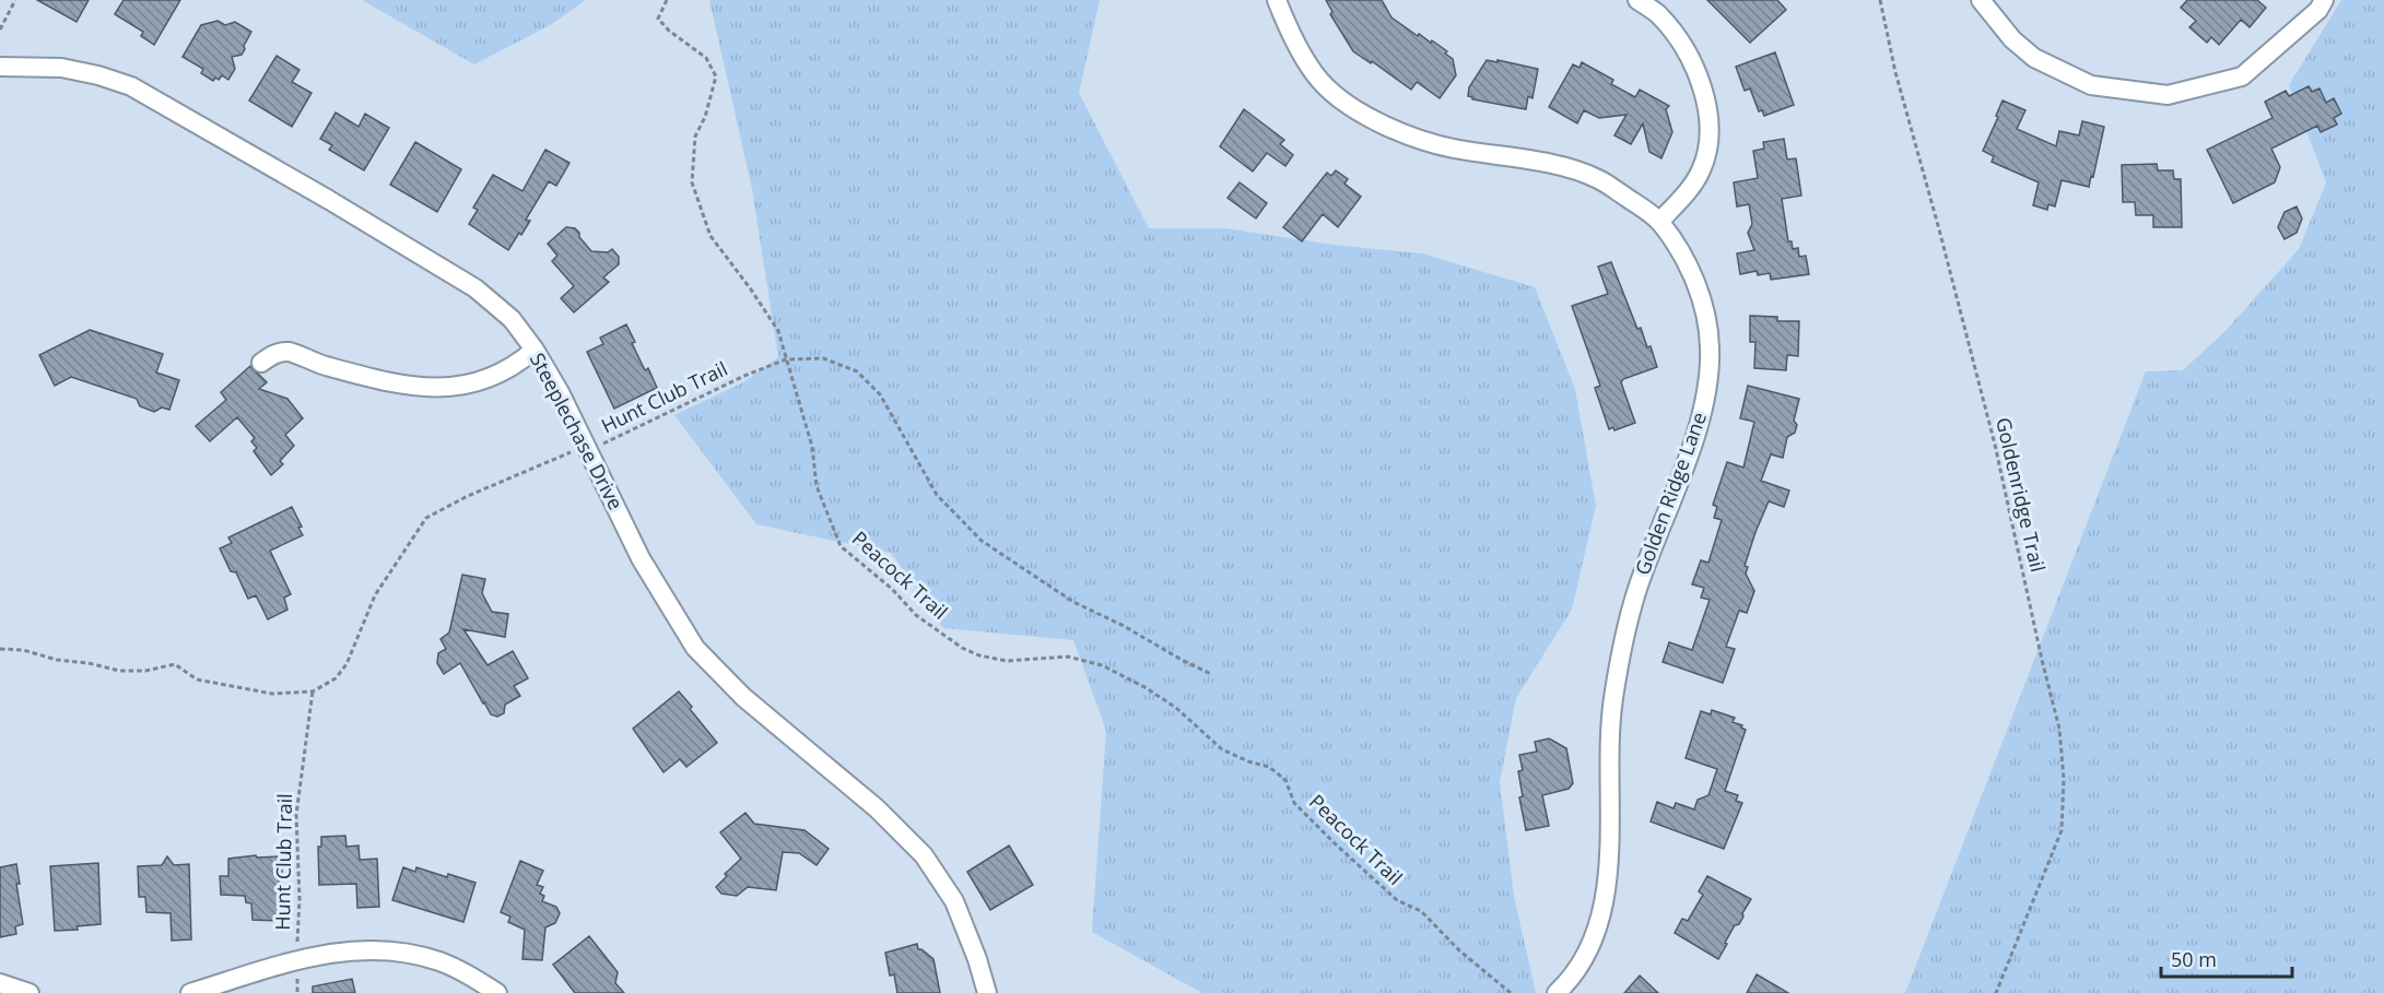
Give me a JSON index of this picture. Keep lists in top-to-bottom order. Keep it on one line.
{"streets":{"street":["Steeplechase Drive","Golden Ridge Lane"],"path":["Hunt Club Trail","Goldenridge Trail","Peacock Trail"]},"crossings":[["Hunt Club Trail","Steeplechase Drive"],["Hunt Club Trail","Peacock Trail"]],"scale_bar":"50 m"}
